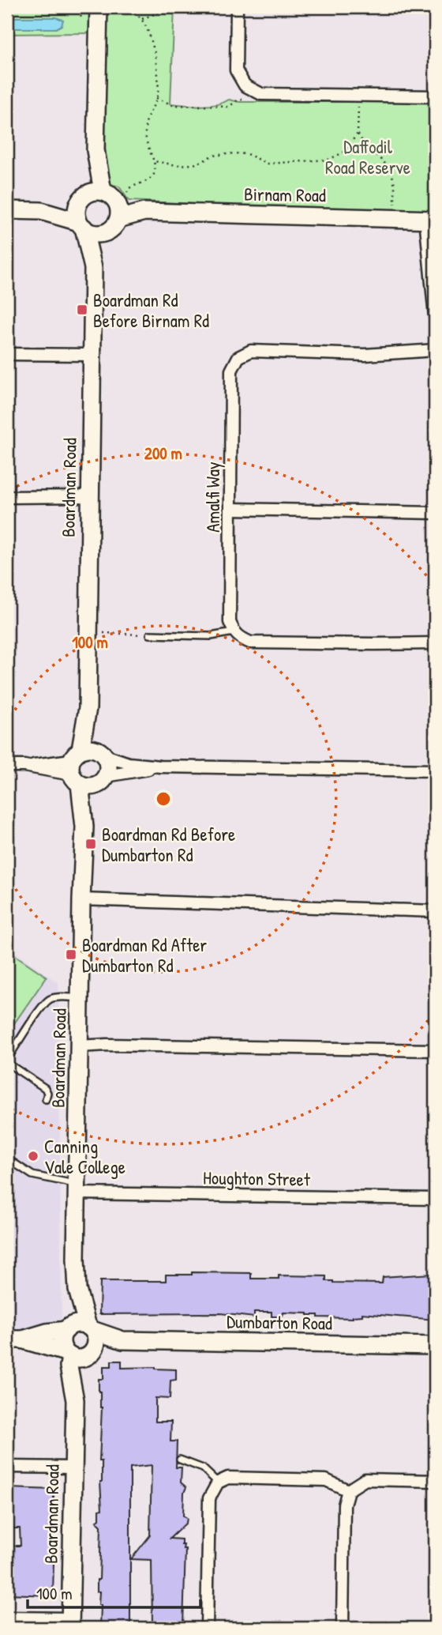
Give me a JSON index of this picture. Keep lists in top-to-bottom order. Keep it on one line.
{"streets":{"street":["Birnam Road","Boardman Road","Amalfi Way","Houghton Street","Dumbarton Road"]},"crossings":[["Birnam Road","Boardman Road"],["Boardman Road","Houghton Street"],["Boardman Road","Dumbarton Road"]],"parks":["Daffodil Road Reserve"],"places":{"transit":["Boardman Rd Before Birnam Rd","Boardman Rd Before Dumbarton Rd","Boardman Rd After Dumbarton Rd"],"other":["Canning Vale College"]},"scale_bar":"100 m","rings":["200 m","100 m"]}
